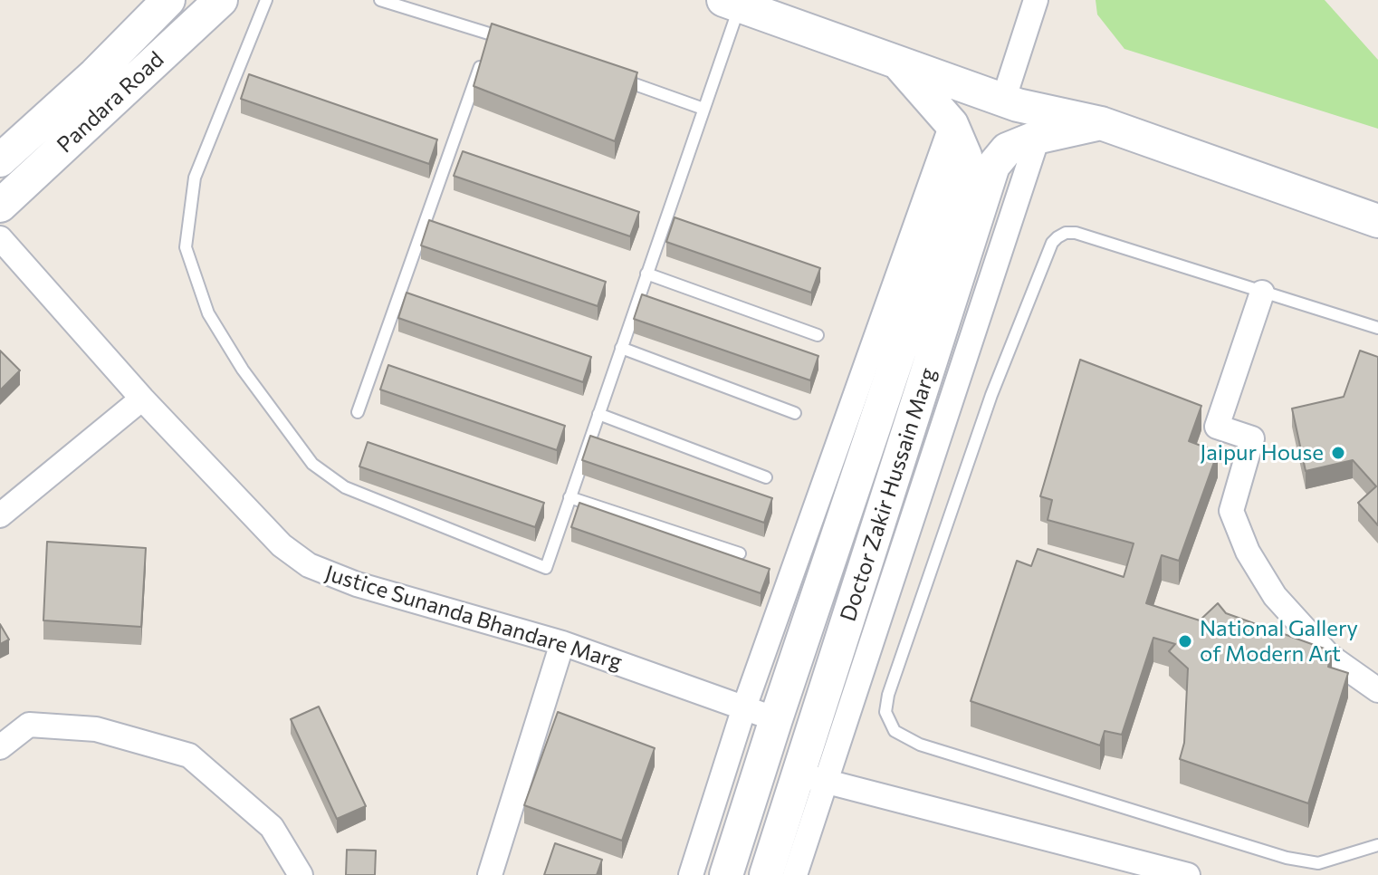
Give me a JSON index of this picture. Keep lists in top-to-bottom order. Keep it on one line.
{"streets":{"main road":["Pandara Road","Doctor Zakir Hussain Marg"],"street":["Justice Sunanda Bhandare Marg"]},"crossings":[["Doctor Zakir Hussain Marg","Justice Sunanda Bhandare Marg"]],"places":["Jaipur House","National Gallery of Modern Art"]}
